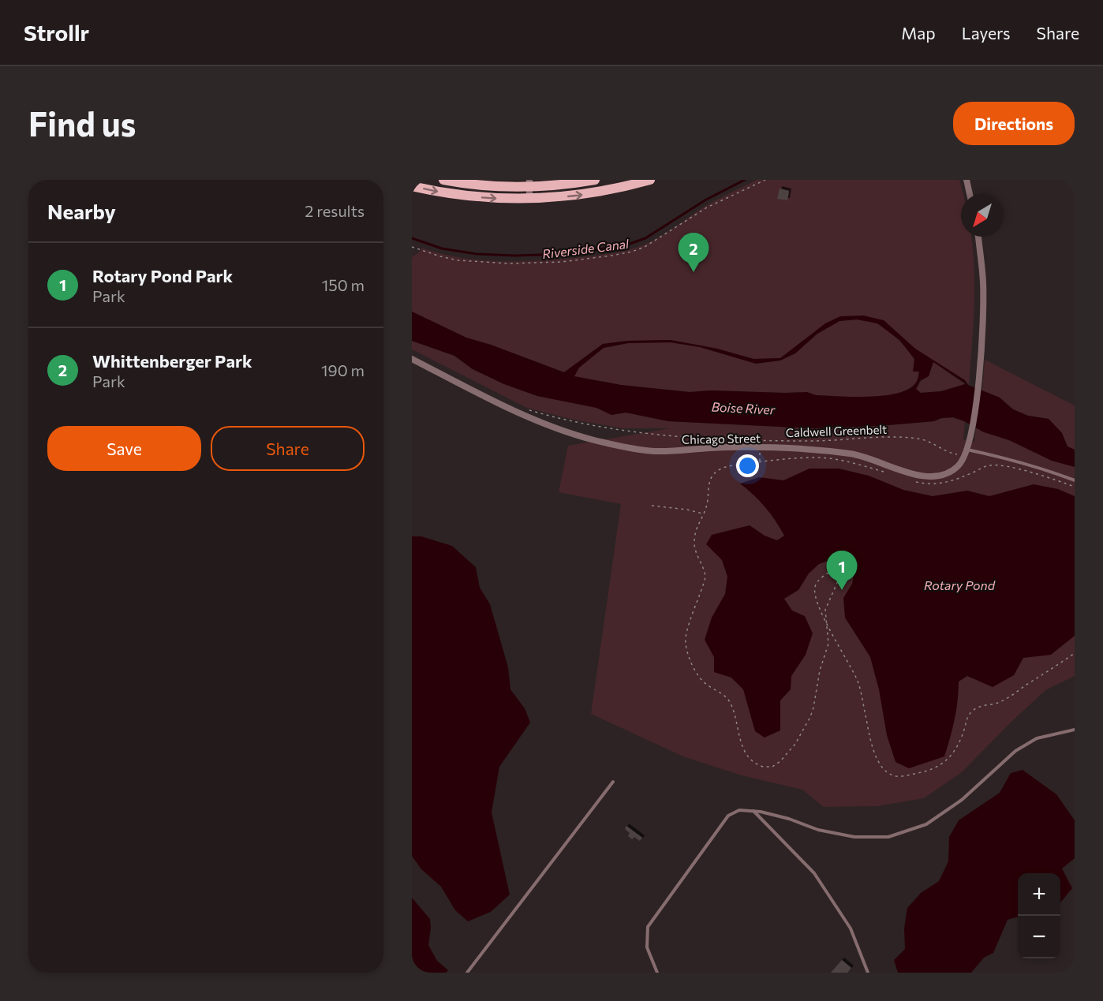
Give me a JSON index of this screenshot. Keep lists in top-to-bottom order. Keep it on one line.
{"streets":{"street":["Chicago Street"],"path":["Caldwell Greenbelt"]},"crossings":[["Caldwell Greenbelt","Chicago Street"]],"water":["Riverside Canal","Boise River","Rotary Pond"],"north":"bottom left","page":{"header":"Strollr","nav":["Map","Layers","Share"],"buttons":["Directions",["Save","Share"]],"title":"Find us","heading":["Nearby","2 results"],"pins":["2","1"],"list":[{"mark":"1","name":"Rotary Pond Park","note":"Park","value":"150 m"},{"mark":"2","name":"Whittenberger Park","note":"Park","value":"190 m"}],"map_buttons":["+","−"]}}
